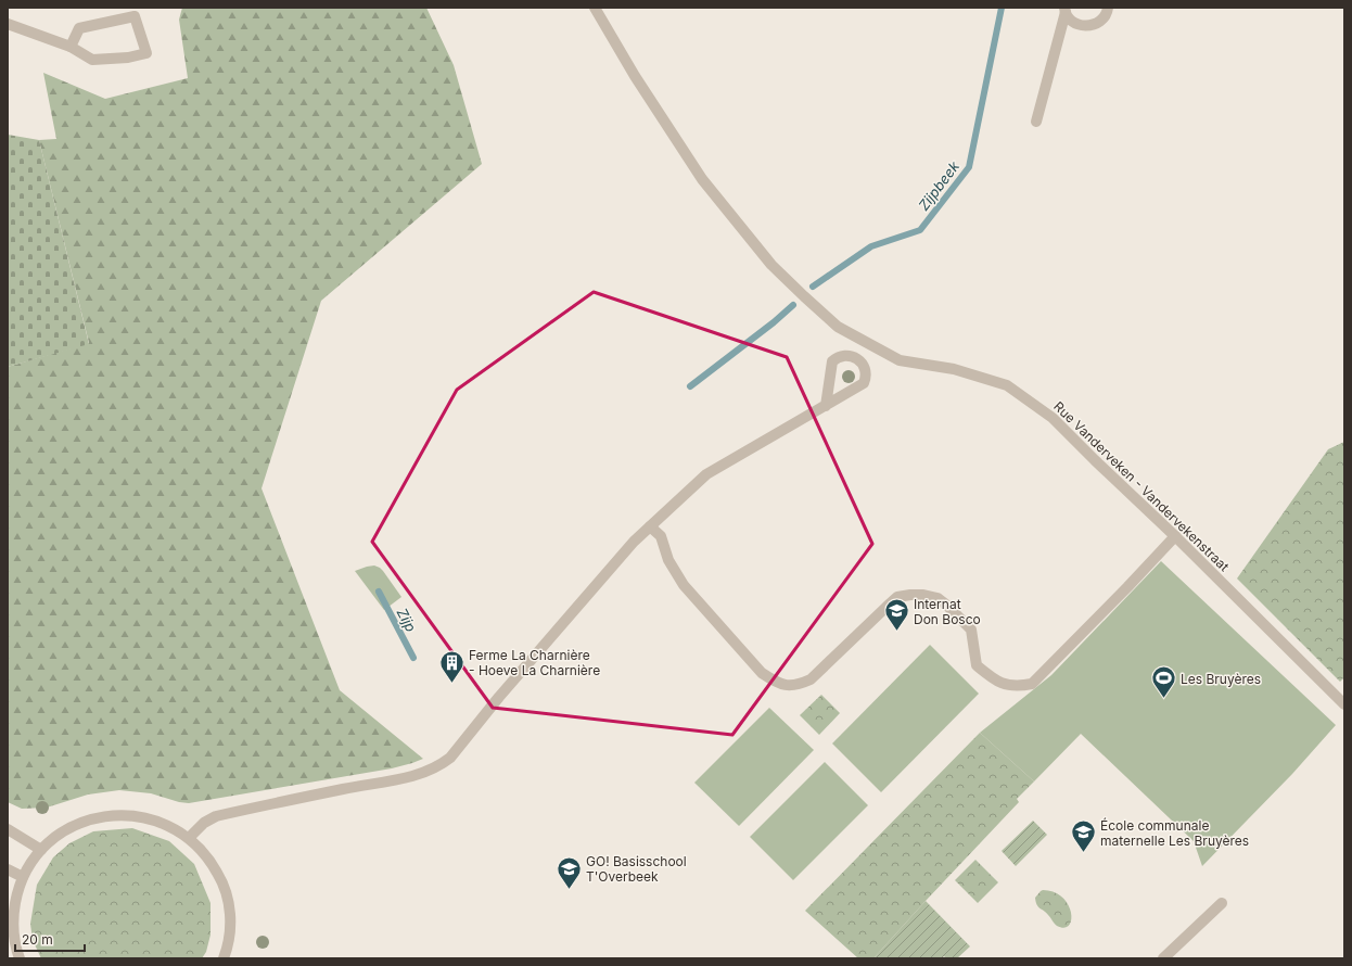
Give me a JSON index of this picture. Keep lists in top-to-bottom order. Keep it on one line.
{"streets":{"street":["Rue Vanderveken - Vandervekenstraat"]},"water":["Zijpbeek","Zijp"],"places":{"school or university":["Internat Don Bosco","École communale maternelle Les Bruyères","GO! Basisschool T'Overbeek"],"building":["Ferme La Charnière - Hoeve La Charnière"],"sports":["Les Bruyères"]},"scale_bar":"20 m"}
